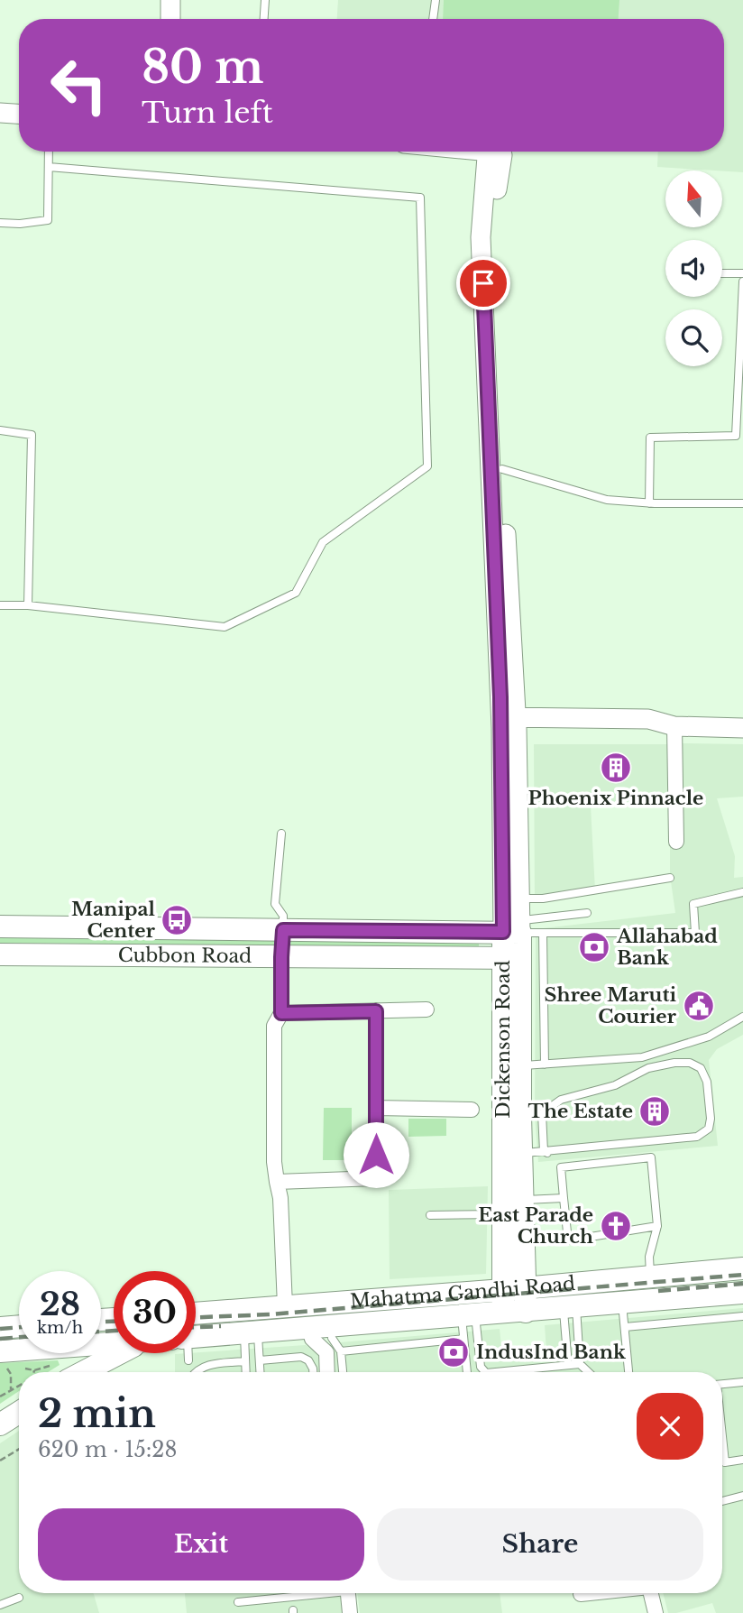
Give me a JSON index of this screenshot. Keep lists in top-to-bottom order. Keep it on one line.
{"streets":{"main road":["Cubbon Road","Dickenson Road","Mahatma Gandhi Road"]},"crossings":[["Cubbon Road","Dickenson Road"],["Dickenson Road","Mahatma Gandhi Road"]],"places":{"building":["Phoenix Pinnacle","The Estate"],"bus stop":["Manipal Center"],"bank":["Allahabad Bank","IndusInd Bank"],"public building":["Shree Maruti Courier"],"church":["East Parade Church"]},"north":"top","page":{"turn":["80 m","Turn left"],"speed":"28 km/h","limit":"30","heading":["2 min","620 m · 15:28"],"buttons":["Exit","Share"]}}
